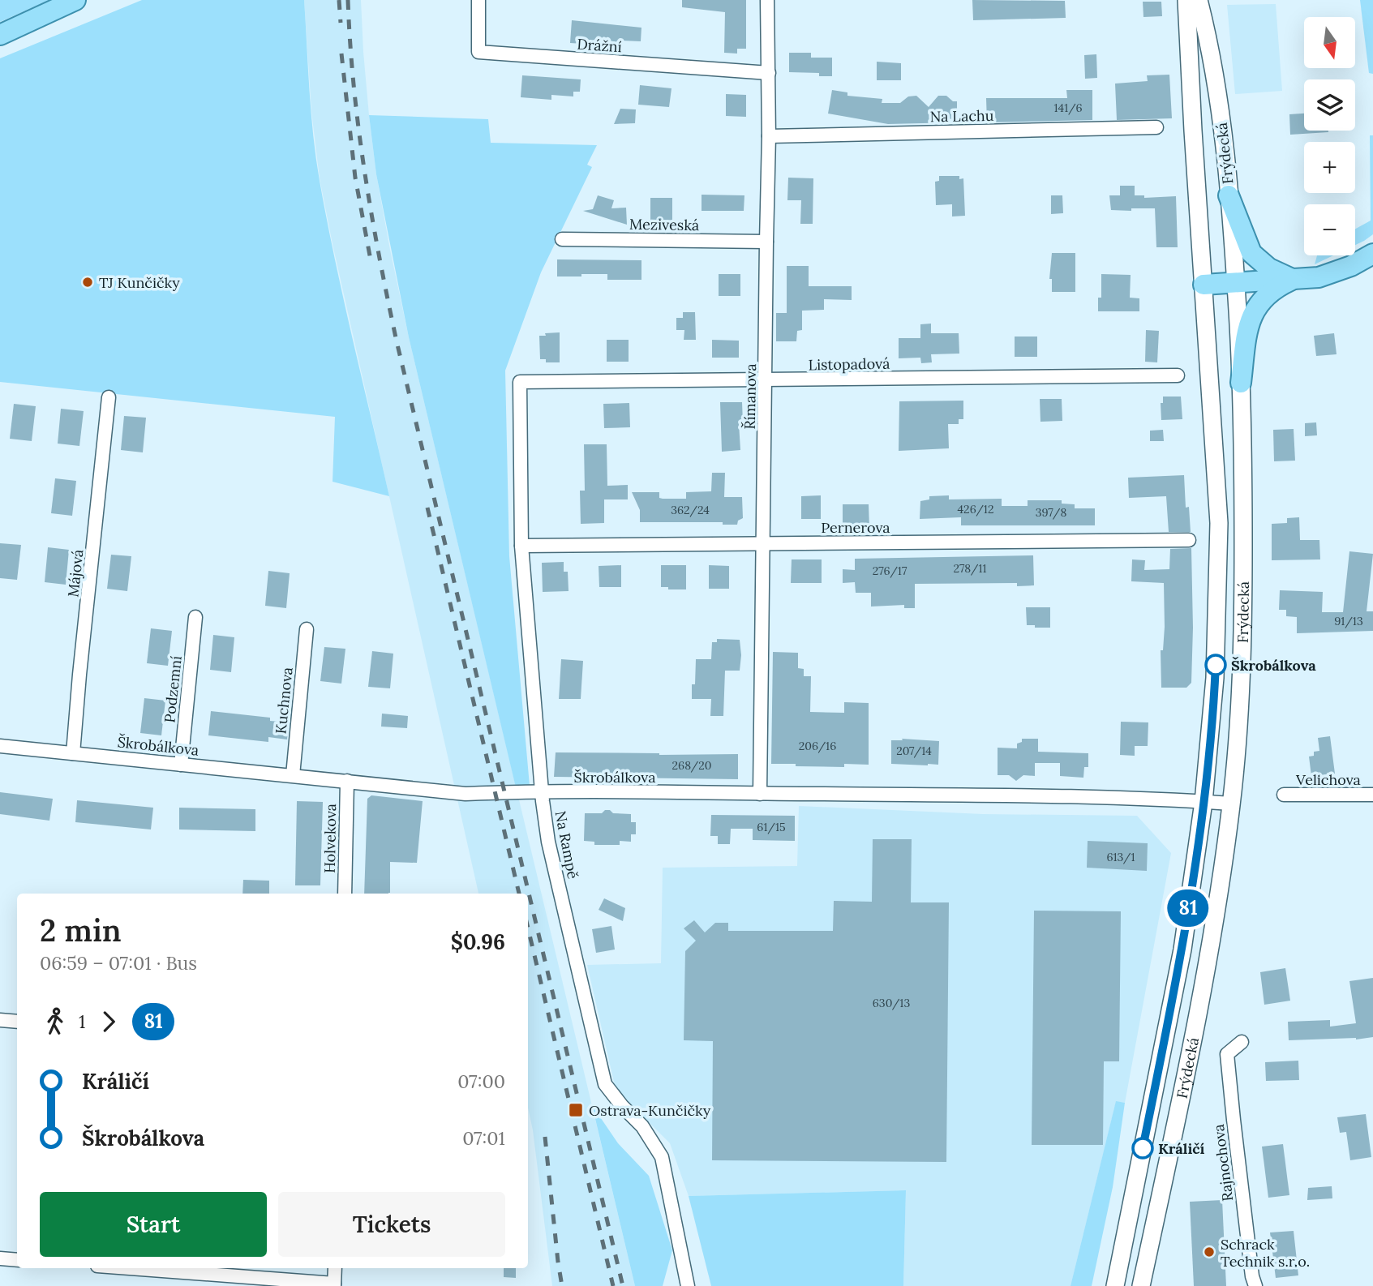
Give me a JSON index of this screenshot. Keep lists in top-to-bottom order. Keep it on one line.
{"streets":{"main road":["Frýdecká"],"street":["Drážní","Na Lachu","Meziveská","Listopadová","Římanova","Pernerova","Májová","Podzemní","Kuchnova","Škrobálkova","Velichova","Holvekova","Na Rampě","Rajnochova"]},"crossings":[["Drážní","Římanova"],["Na Lachu","Římanova"],["Frýdecká","Škrobálkova"],["Meziveská","Římanova"],["Listopadová","Římanova"],["Listopadová","Na Rampě"],["Římanova","Pernerova"],["Římanova","Škrobálkova"],["Pernerova","Na Rampě"],["Májová","Škrobálkova"],["Podzemní","Škrobálkova"],["Kuchnova","Škrobálkova"],["Škrobálkova","Holvekova"],["Škrobálkova","Na Rampě"]],"places":{"other":["TJ Kunčičky","Škrobálkova","Králičí","Schrack Technik s.r.o."],"transit":["Ostrava-Kunčičky"]},"lines":["bus line 81"],"house_numbers":["141/6","426/12","362/24","397/8","278/11","276/17","91/13","206/16","207/14","268/20","61/15","613/1","630/13"],"north":"bottom","page":{"on_map":"81","map_buttons":["+","−"],"heading":["2 min","06:59 – 07:01 · Bus","$0.96"],"legs":["1","81"],"list":[{"name":"Králičí","value":"07:00"},{"name":"Škrobálkova","value":"07:01"}],"buttons":["Start","Tickets"]}}
